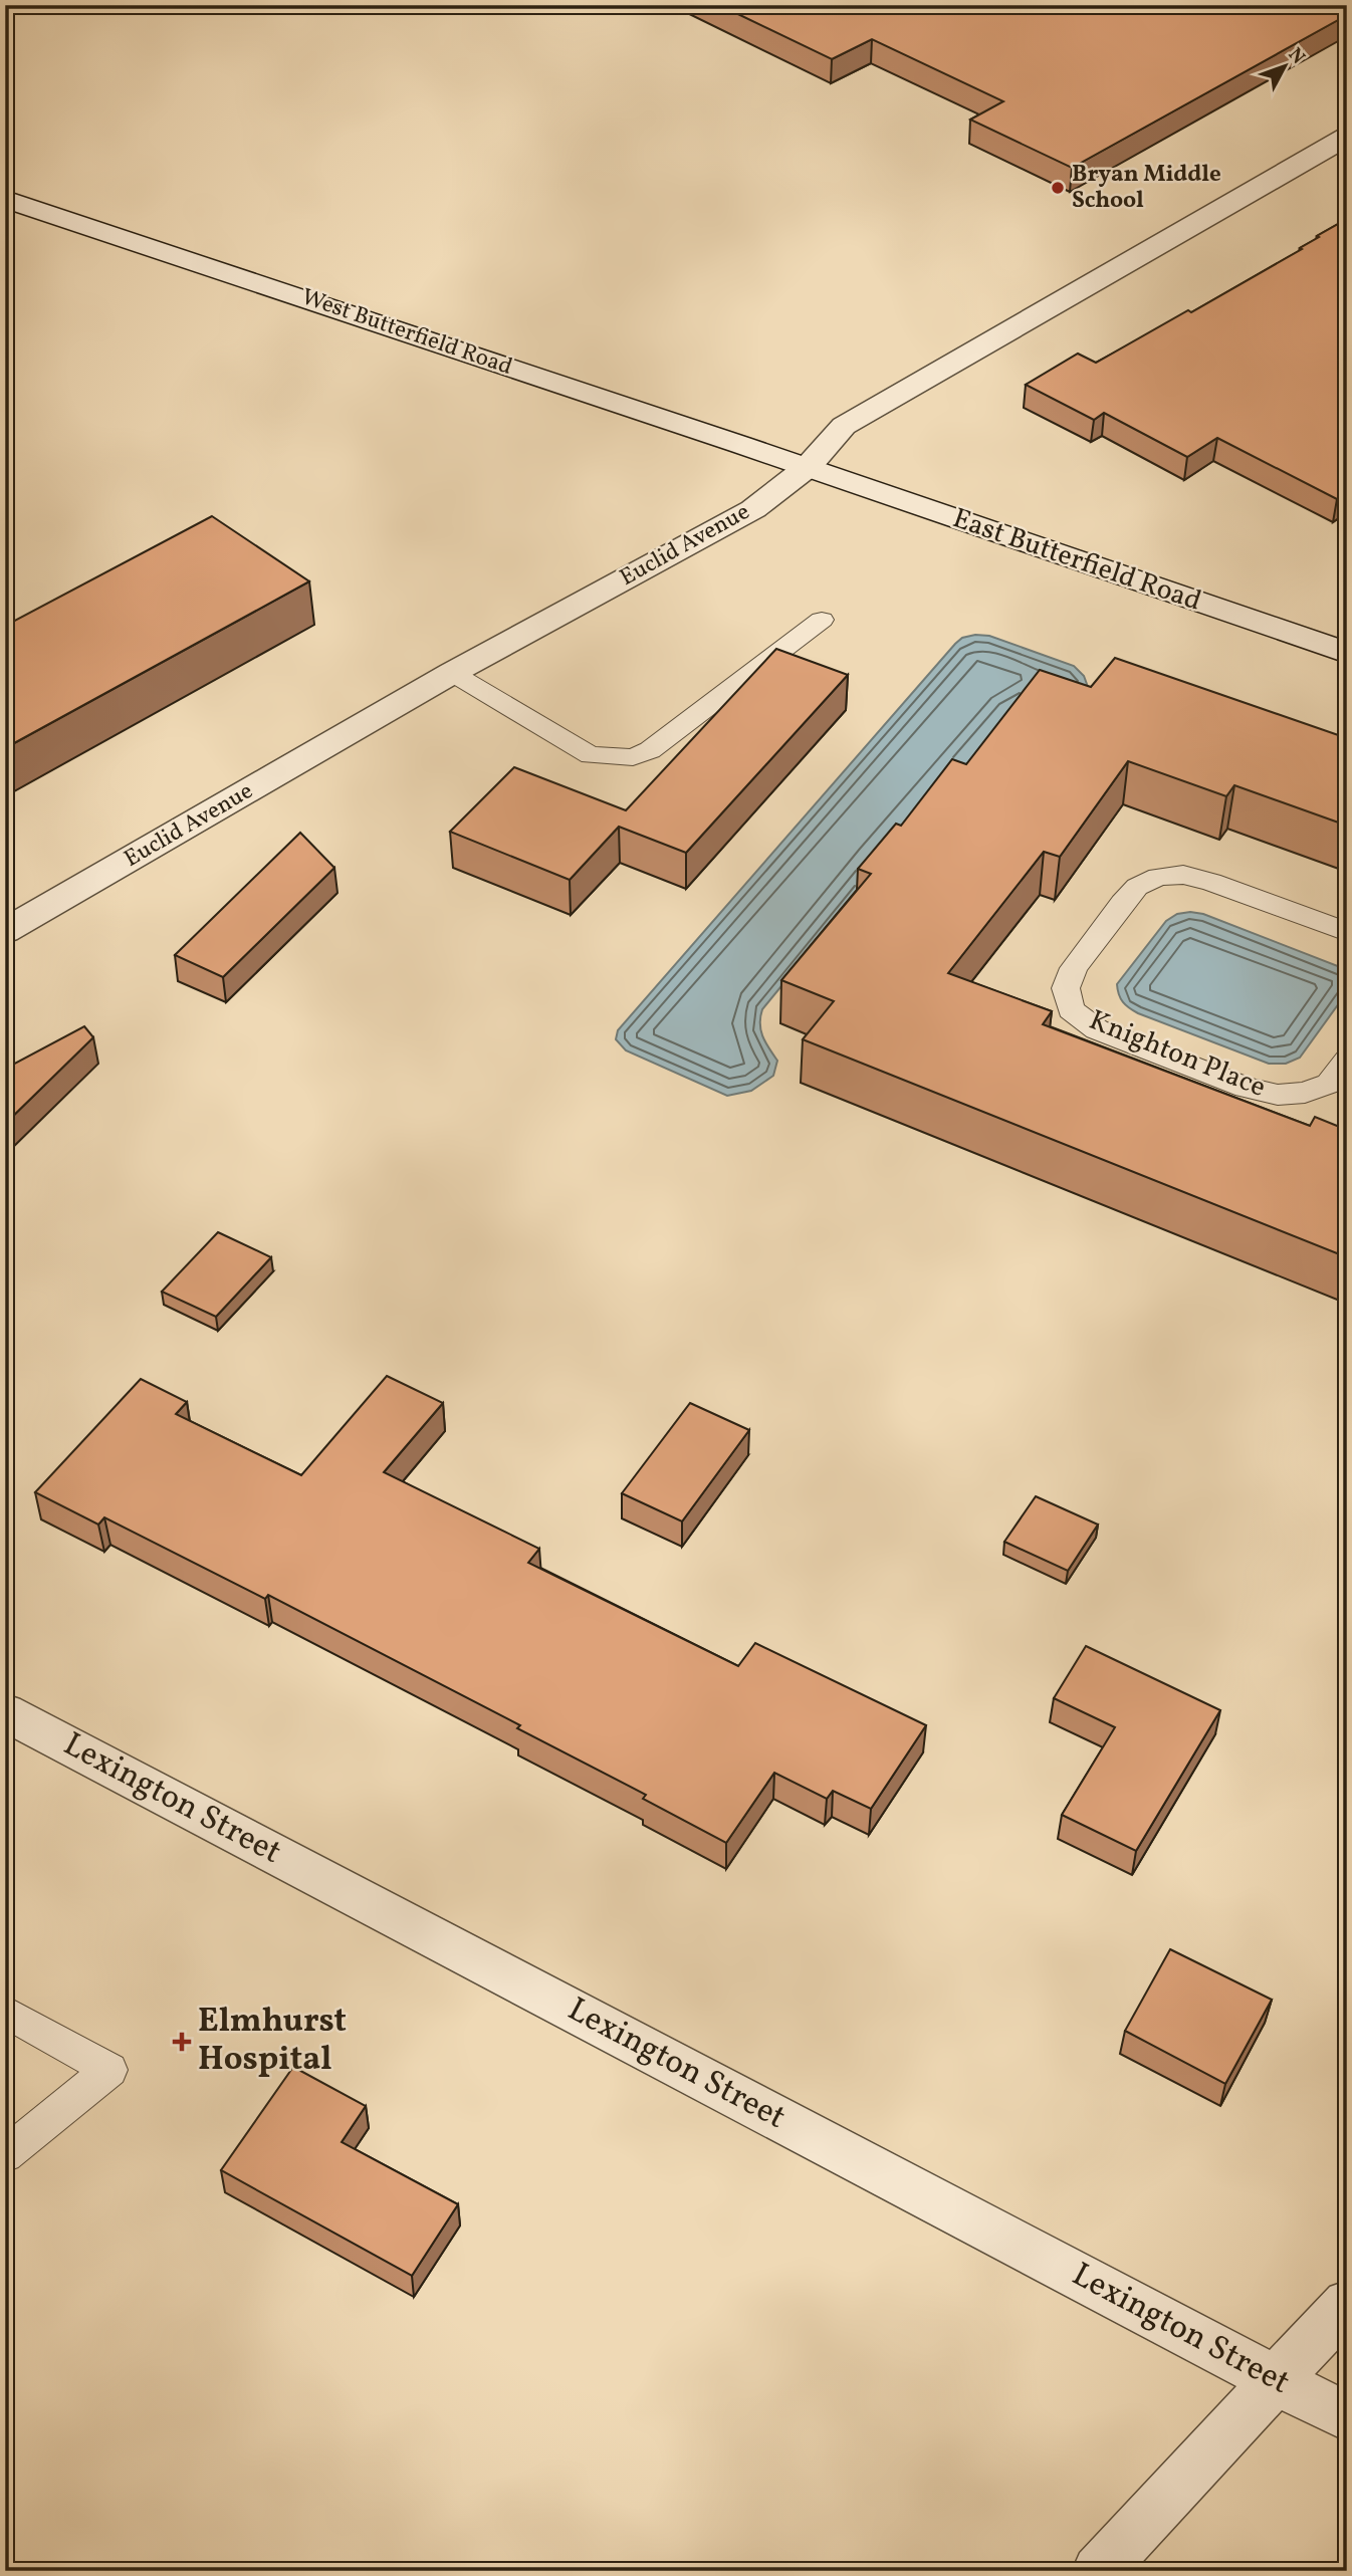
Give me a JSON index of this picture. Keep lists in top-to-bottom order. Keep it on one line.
{"streets":{"street":["West Butterfield Road","Euclid Avenue","East Butterfield Road","Lexington Street"],"lane":["Knighton Place"]},"crossings":[["West Butterfield Road","Euclid Avenue"],["West Butterfield Road","East Butterfield Road"],["Euclid Avenue","East Butterfield Road"]],"places":{"other":["Bryan Middle School"],"health":["Elmhurst Hospital"]},"north":"top right"}
